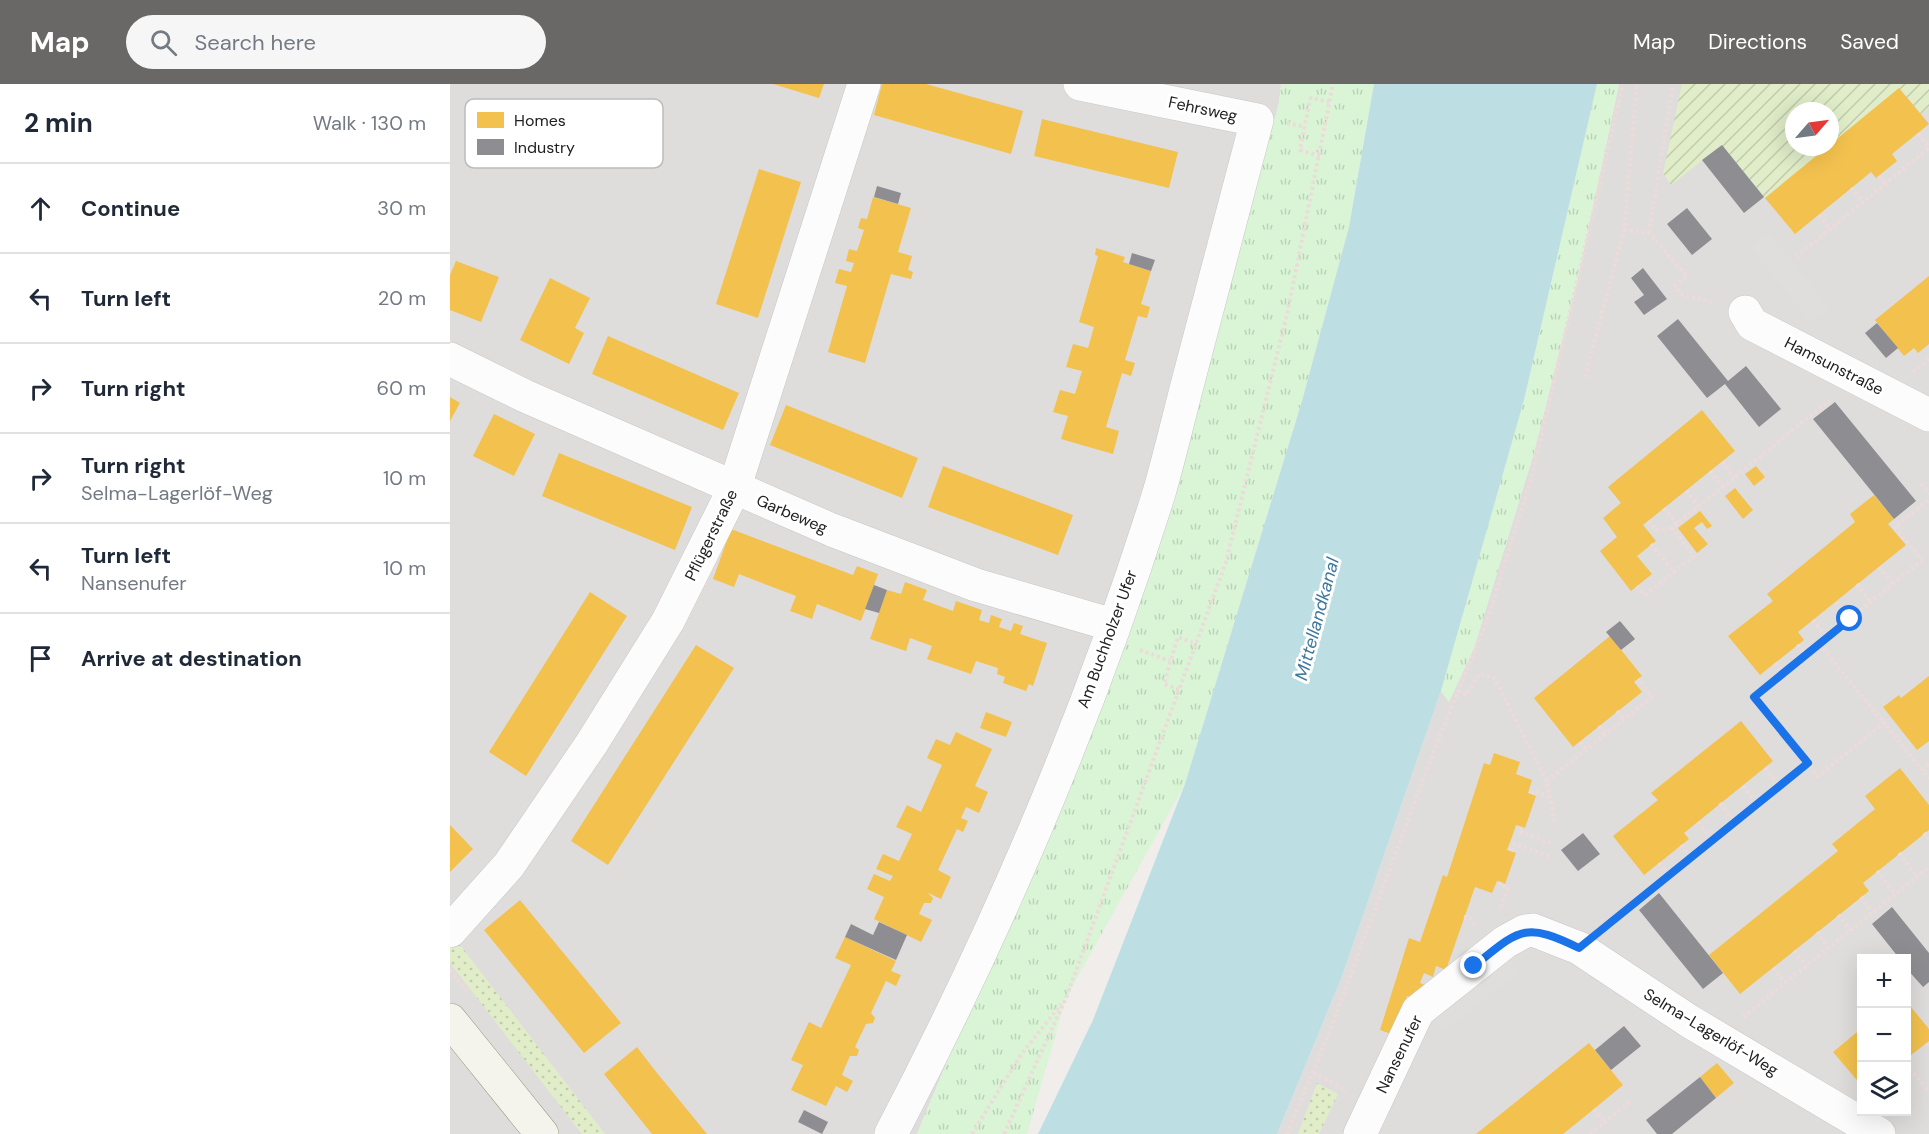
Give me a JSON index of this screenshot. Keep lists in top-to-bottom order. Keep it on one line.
{"streets":{"street":["Fehrsweg","Hamsunstraße","Garbeweg","Pflügerstraße","Am Buchholzer Ufer","Selma-Lagerlöf-Weg","Nansenufer"]},"crossings":[["Fehrsweg","Am Buchholzer Ufer"],["Garbeweg","Pflügerstraße"],["Garbeweg","Am Buchholzer Ufer"],["Selma-Lagerlöf-Weg","Nansenufer"]],"water":["Mittellandkanal"],"legend":["Homes","Industry"],"north":"top right","page":{"header":"Map","search":"Search here","nav":["Map","Directions","Saved"],"heading":["2 min","Walk · 130 m"],"list":[["Continue","30 m"],["Turn left","20 m"],["Turn right","60 m"],["Turn right","Selma-Lagerlöf-Weg","10 m"],["Turn left","Nansenufer","10 m"],"Arrive at destination"],"map_buttons":["+","−"]}}
